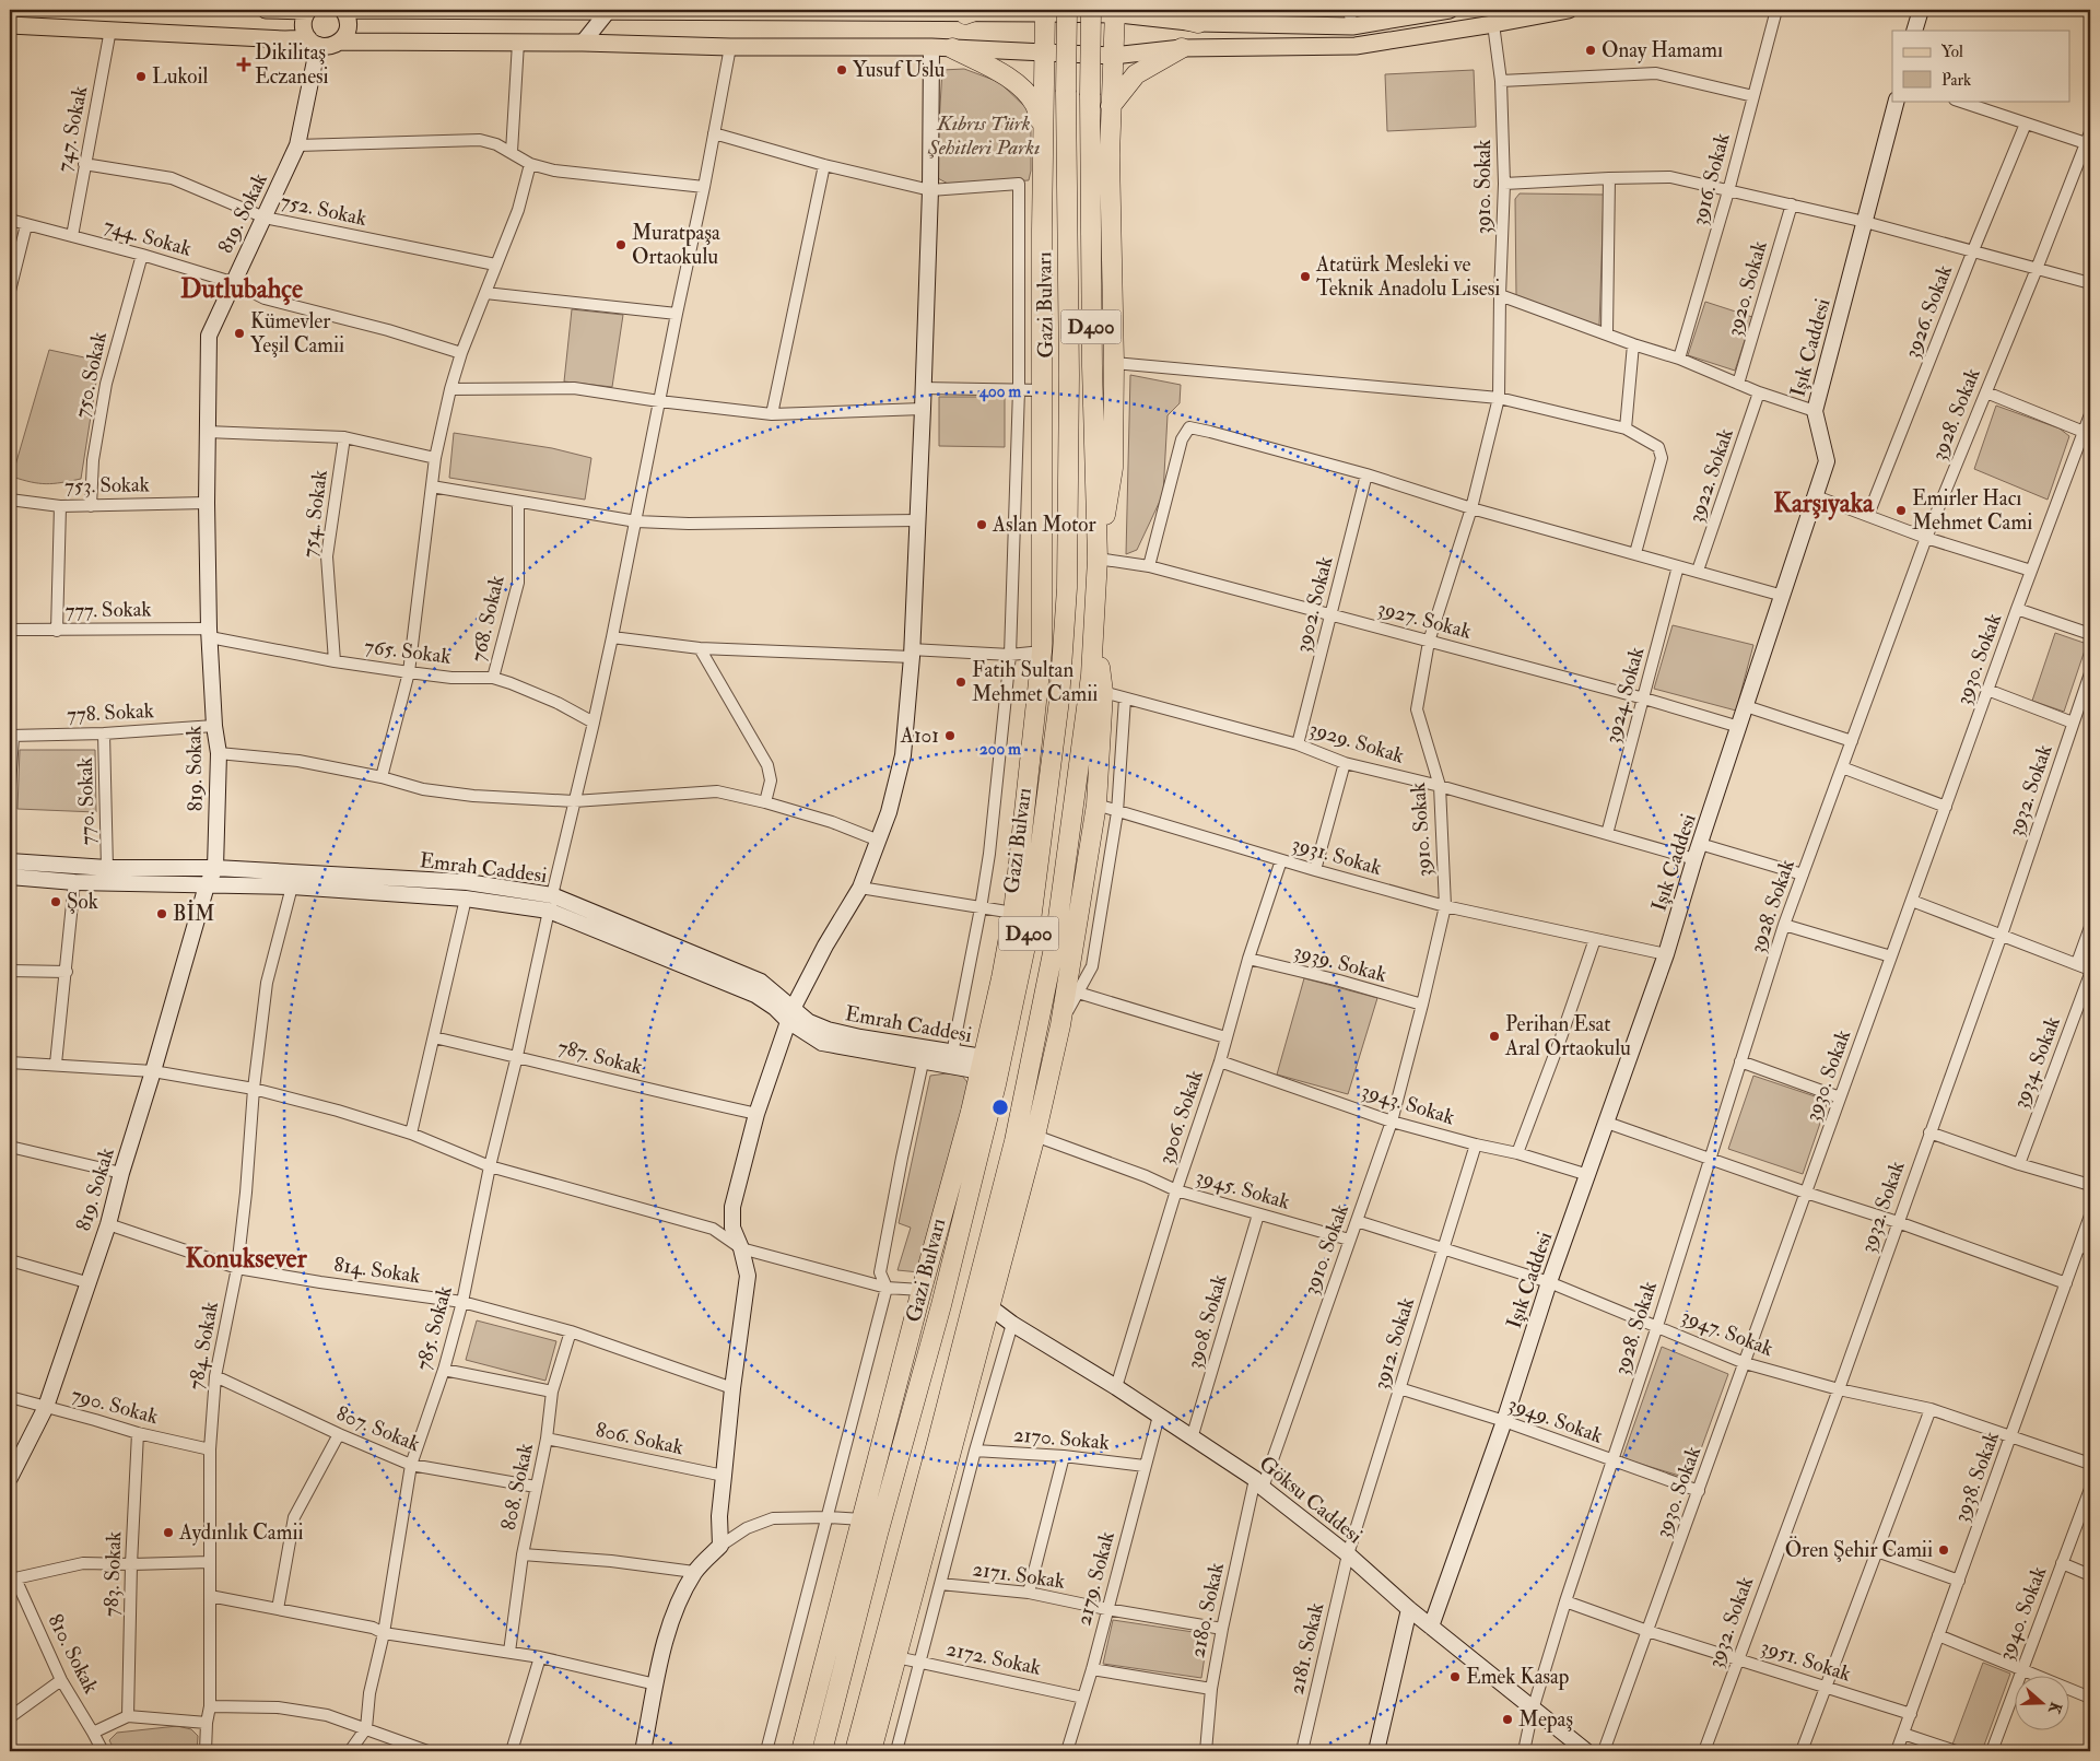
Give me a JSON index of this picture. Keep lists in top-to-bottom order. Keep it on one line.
{"streets":{"highway":["Gazi Bulvarı","D400"],"street":["747. Sokak","3916. Sokak","3910. Sokak","752. Sokak","819. Sokak","744. Sokak","3920. Sokak","3926. Sokak","Işık Caddesi","750. Sokak","3928. Sokak","3922. Sokak","753. Sokak","754. Sokak","3902. Sokak","777. Sokak","768. Sokak","3927. Sokak","765. Sokak","3930. Sokak","3924. Sokak","778. Sokak","3929. Sokak","3932. Sokak","770. Sokak","3931. Sokak","Emrah Caddesi","3939. Sokak","787. Sokak","3934. Sokak","3943. Sokak","3906. Sokak","3945. Sokak","814. Sokak","3908. Sokak","785. Sokak","3947. Sokak","3912. Sokak","784. Sokak","790. Sokak","3949. Sokak","807. Sokak","806. Sokak","2170. Sokak","3938. Sokak","808. Sokak","Göksu Caddesi","783. Sokak","2171. Sokak","2179. Sokak","2180. Sokak","3940. Sokak","2181. Sokak","810. Sokak","2172. Sokak","3951. Sokak"]},"crossings":[["747. Sokak","752. Sokak"],["747. Sokak","744. Sokak"],["3910. Sokak","3927. Sokak"],["3910. Sokak","3929. Sokak"],["3910. Sokak","3931. Sokak"],["3910. Sokak","3939. Sokak"],["3910. Sokak","3943. Sokak"],["3910. Sokak","3945. Sokak"],["3910. Sokak","3947. Sokak"],["3910. Sokak","Göksu Caddesi"],["3910. Sokak","2180. Sokak"],["752. Sokak","819. Sokak"],["819. Sokak","744. Sokak"],["819. Sokak","753. Sokak"],["819. Sokak","777. Sokak"],["819. Sokak","765. Sokak"],["819. Sokak","778. Sokak"],["819. Sokak","Emrah Caddesi"],["819. Sokak","814. Sokak"],["819. Sokak","790. Sokak"],["744. Sokak","750. Sokak"],["D400","3927. Sokak"],["Işık Caddesi","3927. Sokak"],["Işık Caddesi","3929. Sokak"],["Işık Caddesi","3931. Sokak"],["Işık Caddesi","3943. Sokak"],["Işık Caddesi","3947. Sokak"],["Işık Caddesi","3949. Sokak"],["Işık Caddesi","Göksu Caddesi"],["750. Sokak","753. Sokak"],["3928. Sokak","3947. Sokak"],["3928. Sokak","3949. Sokak"],["3928. Sokak","Göksu Caddesi"],["3928. Sokak","3951. Sokak"],["754. Sokak","765. Sokak"],["3902. Sokak","3927. Sokak"],["3902. Sokak","3929. Sokak"],["777. Sokak","765. Sokak"],["768. Sokak","765. Sokak"],["3927. Sokak","3924. Sokak"],["765. Sokak","785. Sokak"],["3930. Sokak","3947. Sokak"],["3930. Sokak","3949. Sokak"],["3930. Sokak","3951. Sokak"],["3924. Sokak","3929. Sokak"],["778. Sokak","770. Sokak"],["3932. Sokak","3947. Sokak"],["3932. Sokak","3951. Sokak"],["770. Sokak","Emrah Caddesi"],["3931. Sokak","3906. Sokak"],["Emrah Caddesi","785. Sokak"],["Emrah Caddesi","784. Sokak"],["3939. Sokak","3906. Sokak"],["787. Sokak","785. Sokak"],["3943. Sokak","3906. Sokak"],["3943. Sokak","3912. Sokak"],["3906. Sokak","3945. Sokak"],["3906. Sokak","Göksu Caddesi"],["3945. Sokak","3908. Sokak"],["814. Sokak","785. Sokak"],["814. Sokak","784. Sokak"],["814. Sokak","808. Sokak"],["3908. Sokak","Göksu Caddesi"],["785. Sokak","807. Sokak"],["3947. Sokak","3912. Sokak"],["3947. Sokak","3938. Sokak"],["3912. Sokak","3949. Sokak"],["3912. Sokak","Göksu Caddesi"],["3912. Sokak","2181. Sokak"],["784. Sokak","790. Sokak"],["784. Sokak","807. Sokak"],["790. Sokak","783. Sokak"],["807. Sokak","808. Sokak"],["806. Sokak","808. Sokak"],["2170. Sokak","2179. Sokak"],["3938. Sokak","3951. Sokak"],["Göksu Caddesi","2179. Sokak"],["Göksu Caddesi","2180. Sokak"],["Göksu Caddesi","2181. Sokak"],["2171. Sokak","2179. Sokak"],["2171. Sokak","2180. Sokak"],["2179. Sokak","2172. Sokak"]],"districts":["Dutlubahçe","Karşıyaka","Konuksever"],"parks":["Kıbrıs Türk Şehitleri Parkı"],"places":{"other":["Onay Hamamı","Yusuf Uslu","Lukoil","Muratpaşa Ortaokulu","Atatürk Mesleki ve Teknik Anadolu Lisesi","Kümevler Yeşil Camii","Emirler Hacı Mehmet Cami","Aslan Motor","Fatih Sultan Mehmet Camii","A101","Şok","BİM","Perihan Esat Aral Ortaokulu","Aydınlık Camii","Ören Şehir Camii","Emek Kasap","Mepaş"],"health":["Dikilitaş Eczanesi"]},"legend":["Yol","Park"],"north":"right","rings":["400 m","200 m"]}
